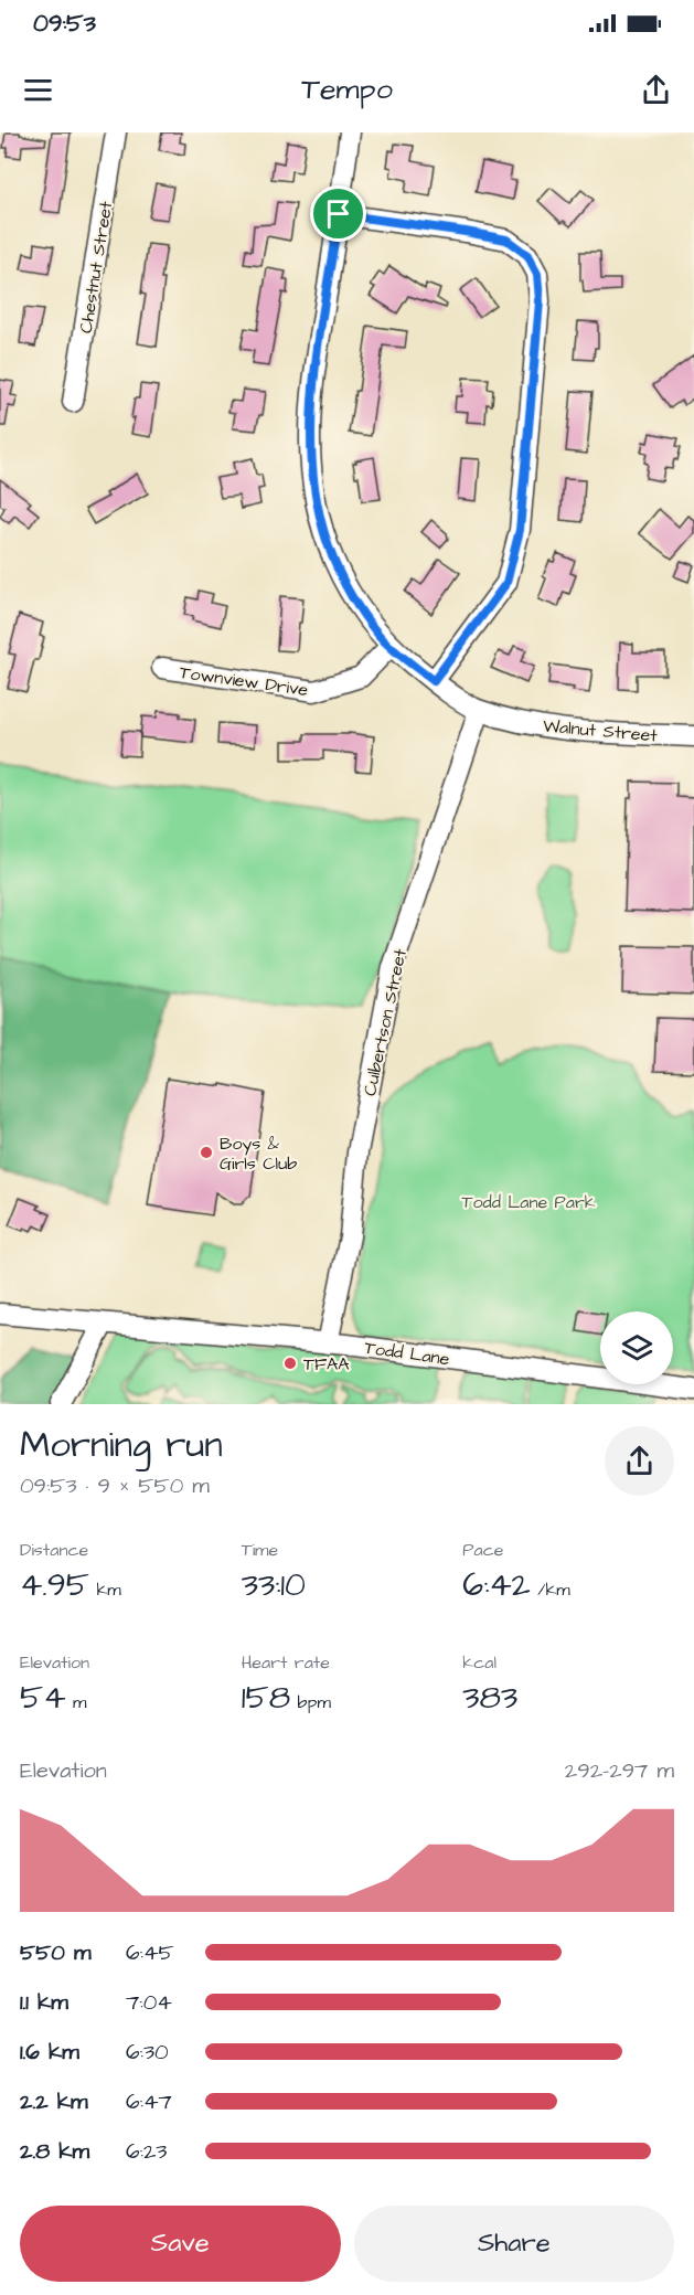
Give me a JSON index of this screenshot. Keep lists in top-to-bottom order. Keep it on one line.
{"streets":{"street":["Chestnut Street","Townview Drive","Walnut Street","Culbertson Street","Todd Lane"]},"crossings":[["Townview Drive","Walnut Street"],["Walnut Street","Culbertson Street"],["Culbertson Street","Todd Lane"]],"parks":["Todd Lane Park"],"places":["Boys & Girls Club","TFAA"],"page":{"status":"09:53","header":"Tempo","heading":["Morning run","09:53 · 9 × 550 m"],"stats":[["Distance","4.95 km"],["Time","33:10"],["Pace","6:42 /km"],["Elevation","54 m"],["Heart rate","158 bpm"],["kcal","383"]],"chart":["Elevation","292–297 m"],"list":[{"name":"550 m","note":"6:45"},{"name":"1.1 km","note":"7:04"},{"name":"1.6 km","note":"6:30"},{"name":"2.2 km","note":"6:47"},{"name":"2.8 km","note":"6:23"}],"buttons":["Save","Share"]}}
